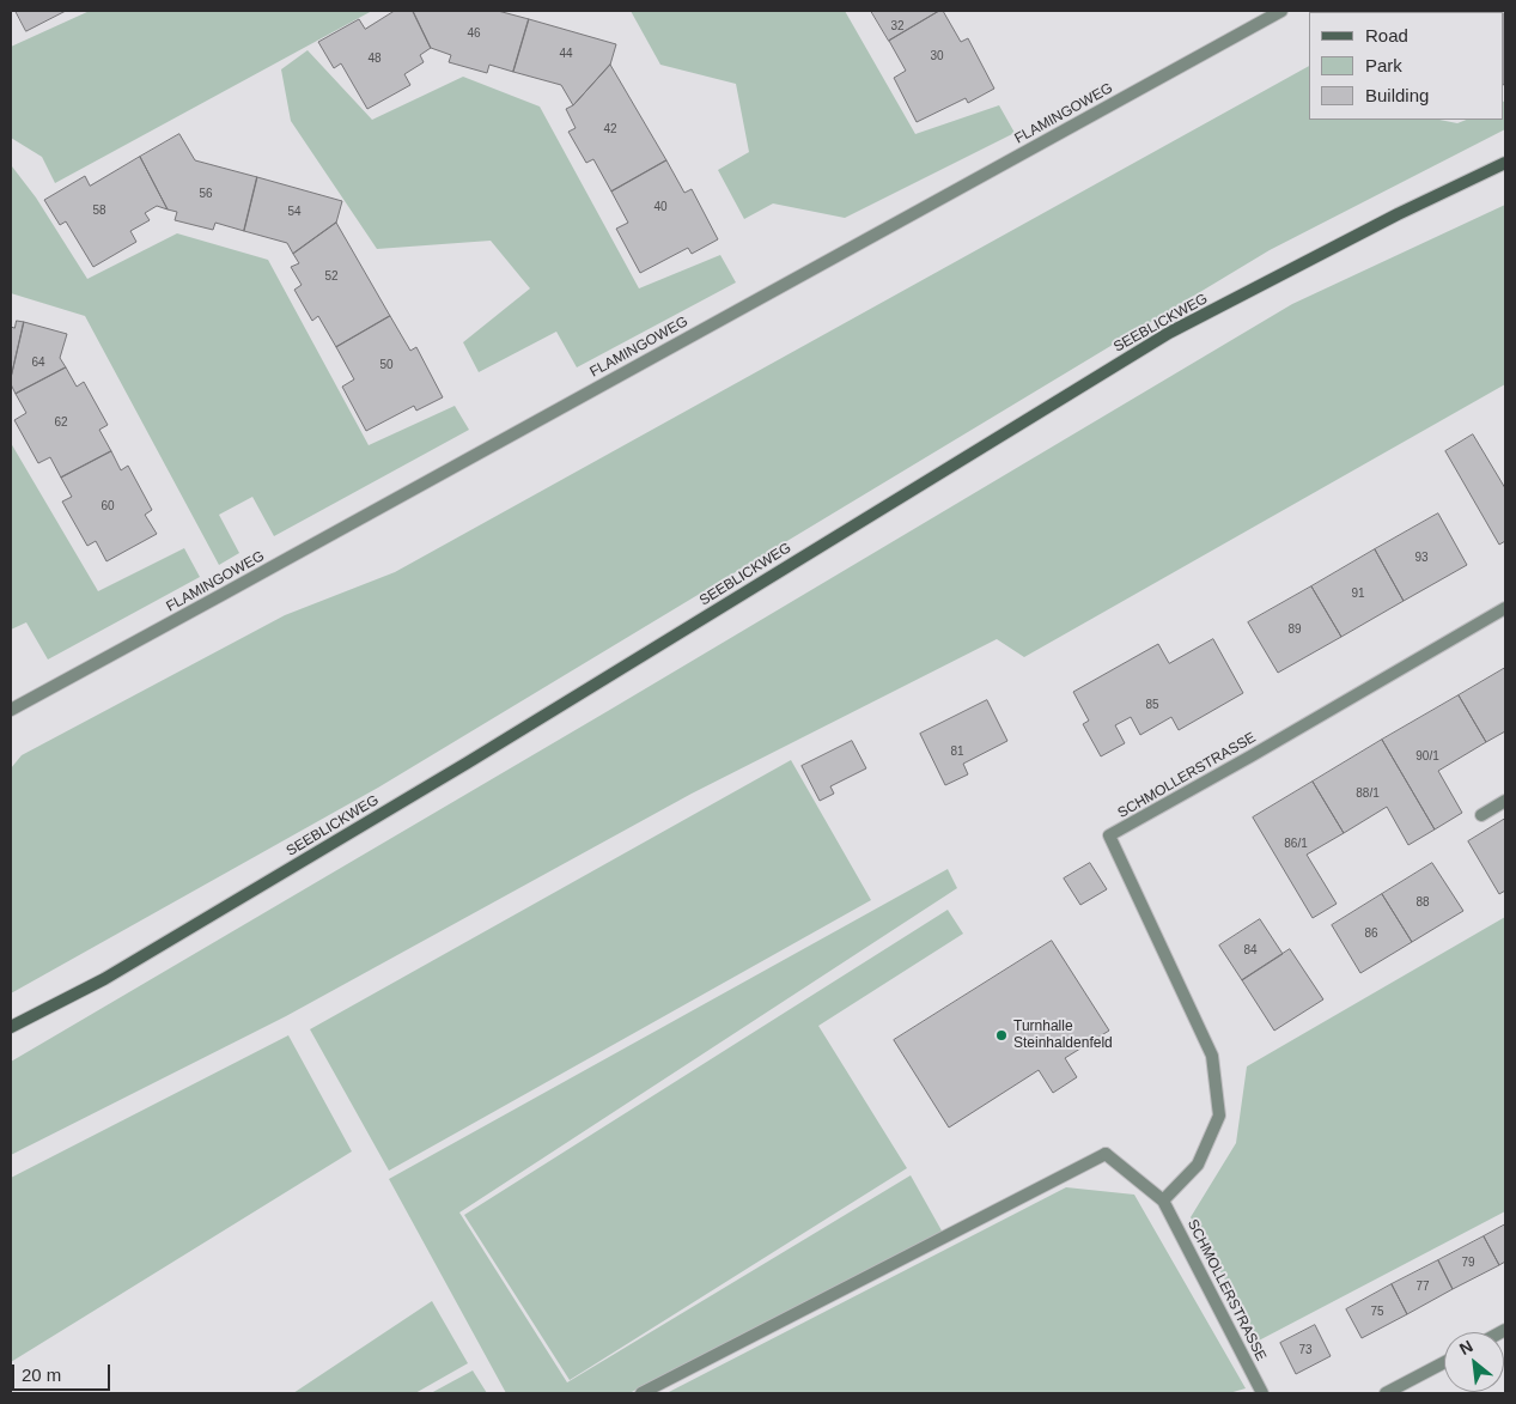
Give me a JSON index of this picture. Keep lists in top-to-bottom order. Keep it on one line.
{"streets":{"main road":["SEEBLICKWEG"],"street":["FLAMINGOWEG","SCHMOLLERSTRASSE"]},"places":["Turnhalle Steinhaldenfeld"],"house_numbers":["32","46","44","30","48","42","56","40","58","54","52","64","50","62","60","93","91","89","85","81","90/1","88/1","86/1","88","86","84","79","77","75","73"],"legend":["Road","Park","Building"],"scale_bar":"20 m","north":"top left"}
